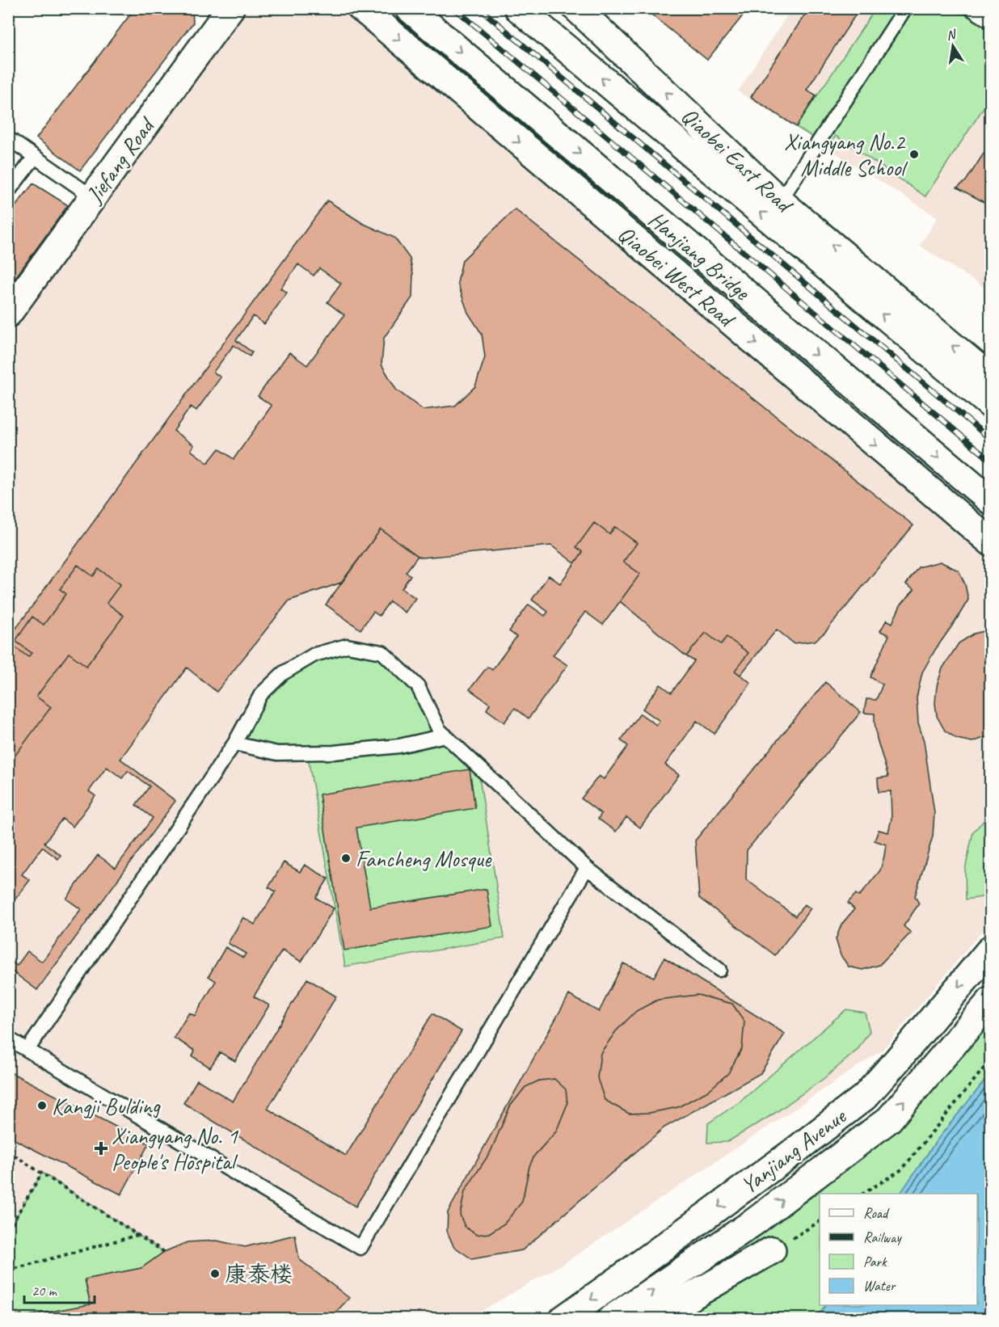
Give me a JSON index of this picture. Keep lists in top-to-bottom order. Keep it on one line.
{"streets":{"main road":["Qiaobei East Road","Jiefang Road","Hanjiang Bridge","Qiaobei West Road","Yanjiang Avenue"]},"places":{"other":["Xiangyang No.2 Middle School","Fancheng Mosque","Kangji Bulding","康泰楼"],"health":["Xiangyang No. 1 People's Hospital"]},"legend":["Road","Railway","Park","Water"],"scale_bar":"20 m","north":"top"}
